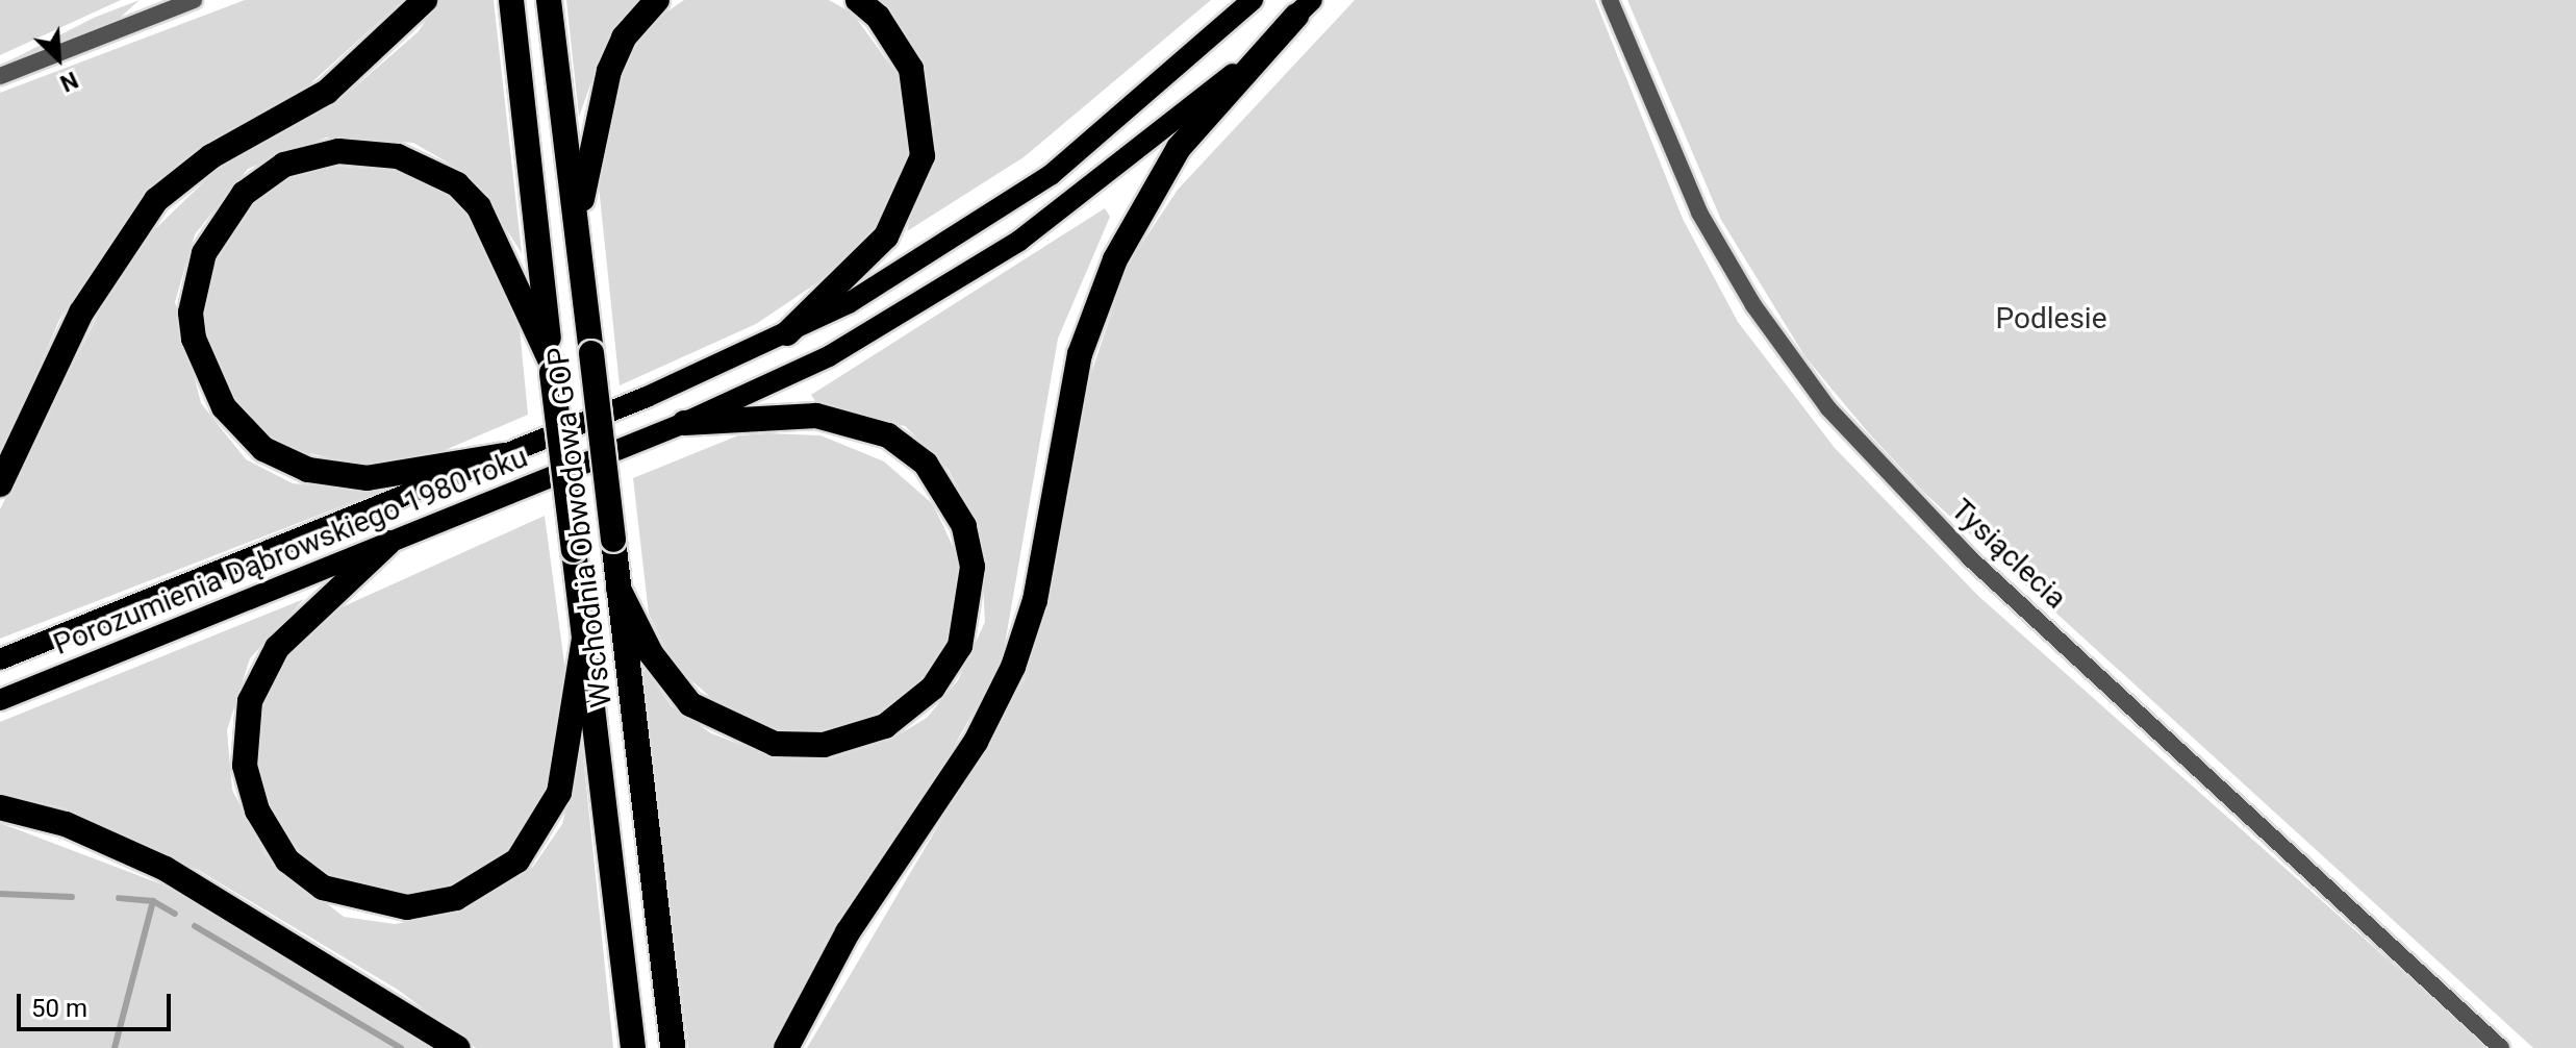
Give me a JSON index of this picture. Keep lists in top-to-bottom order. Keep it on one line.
{"streets":{"highway":["Wschodnia Obwodowa GOP"],"main road":["Porozumienia Dąbrowskiego 1980 roku"],"street":["Tysiąclecia"]},"parks":["Podlesie"],"scale_bar":"50 m","north":"bottom right"}
